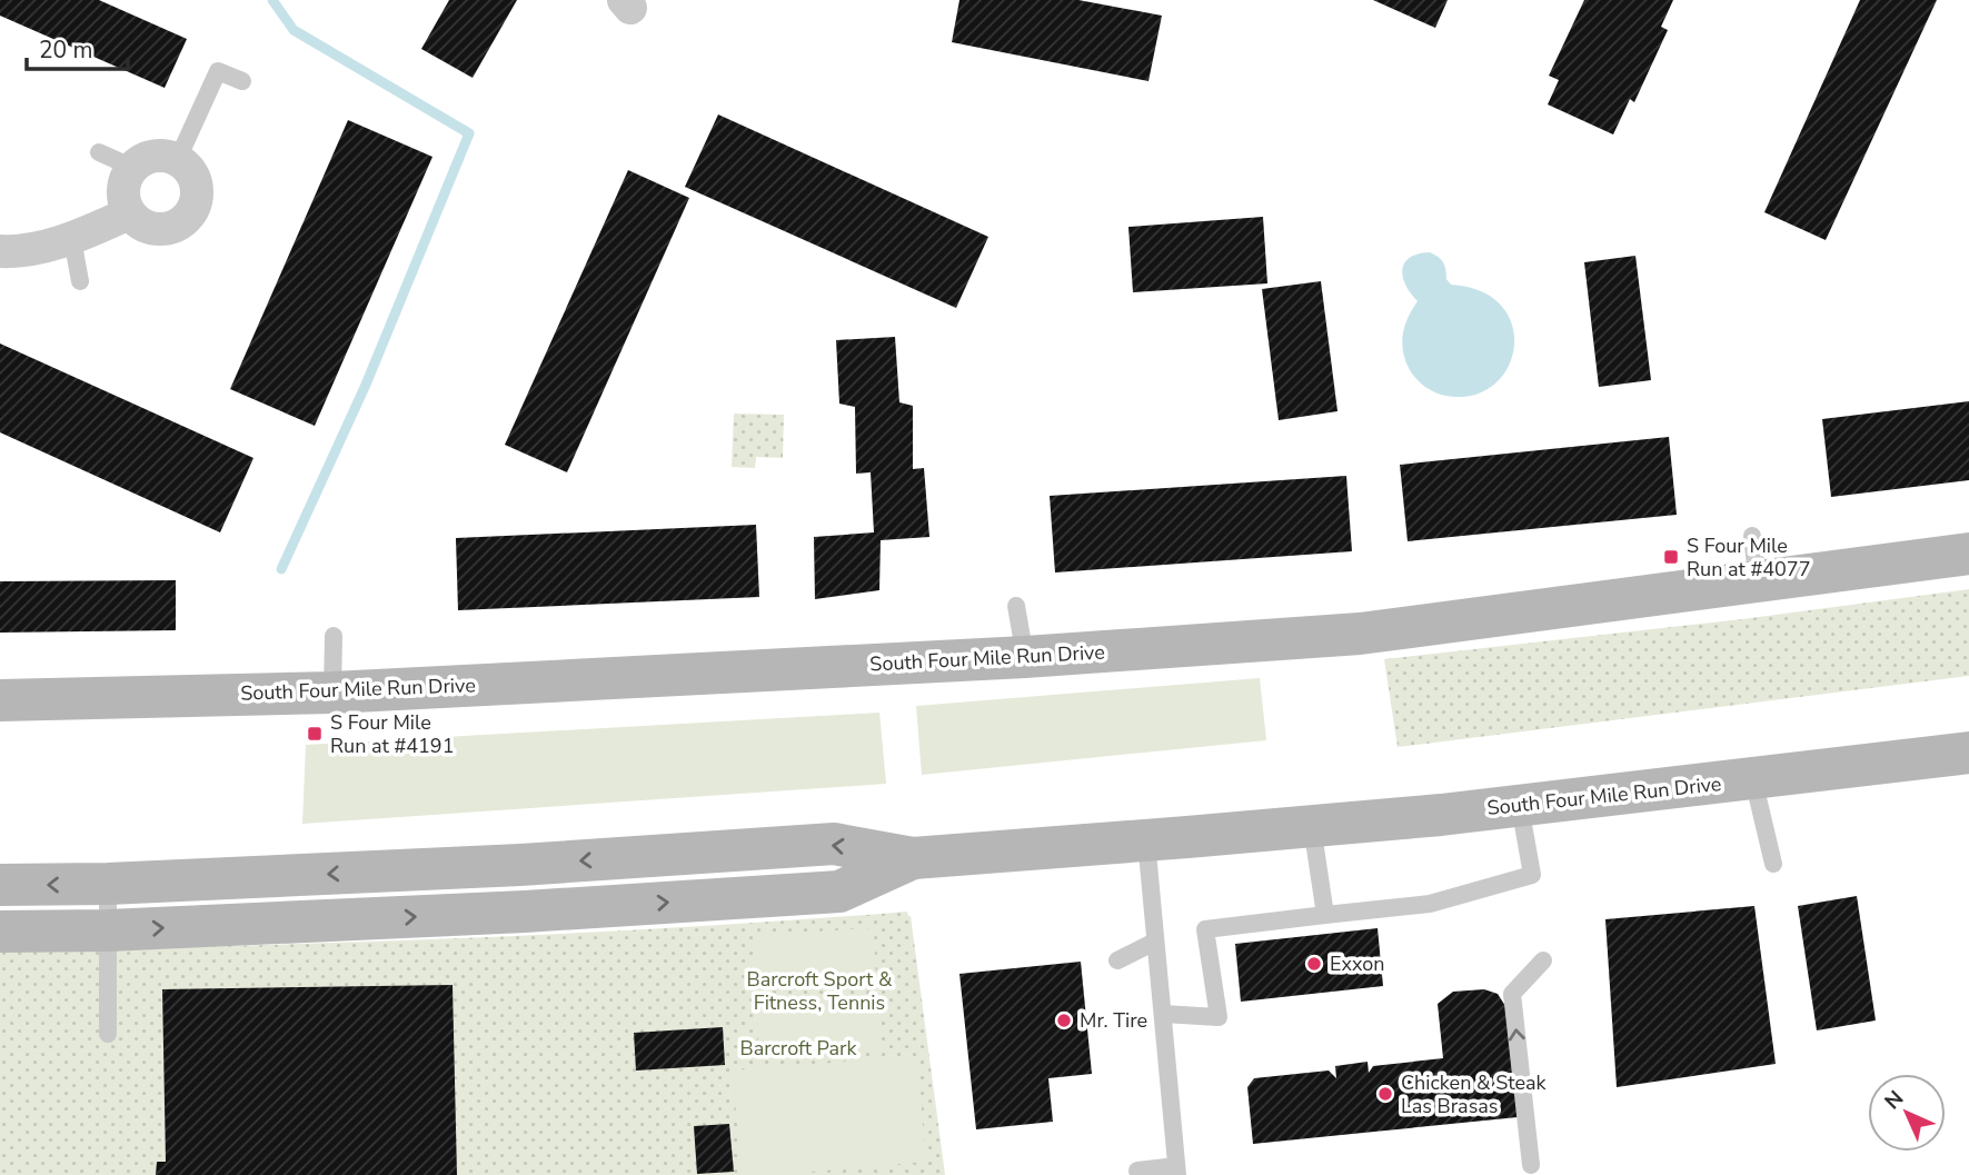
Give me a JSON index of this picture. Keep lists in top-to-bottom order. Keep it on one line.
{"streets":{"main road":["South Four Mile Run Drive"]},"parks":["Barcroft Sport & Fitness, Tennis","Barcroft Park"],"places":{"transit":["S Four Mile Run at #4077","S Four Mile Run at #4191"],"other":["Exxon","Mr. Tire","Chicken & Steak Las Brasas"]},"scale_bar":"20 m","north":"top left"}
